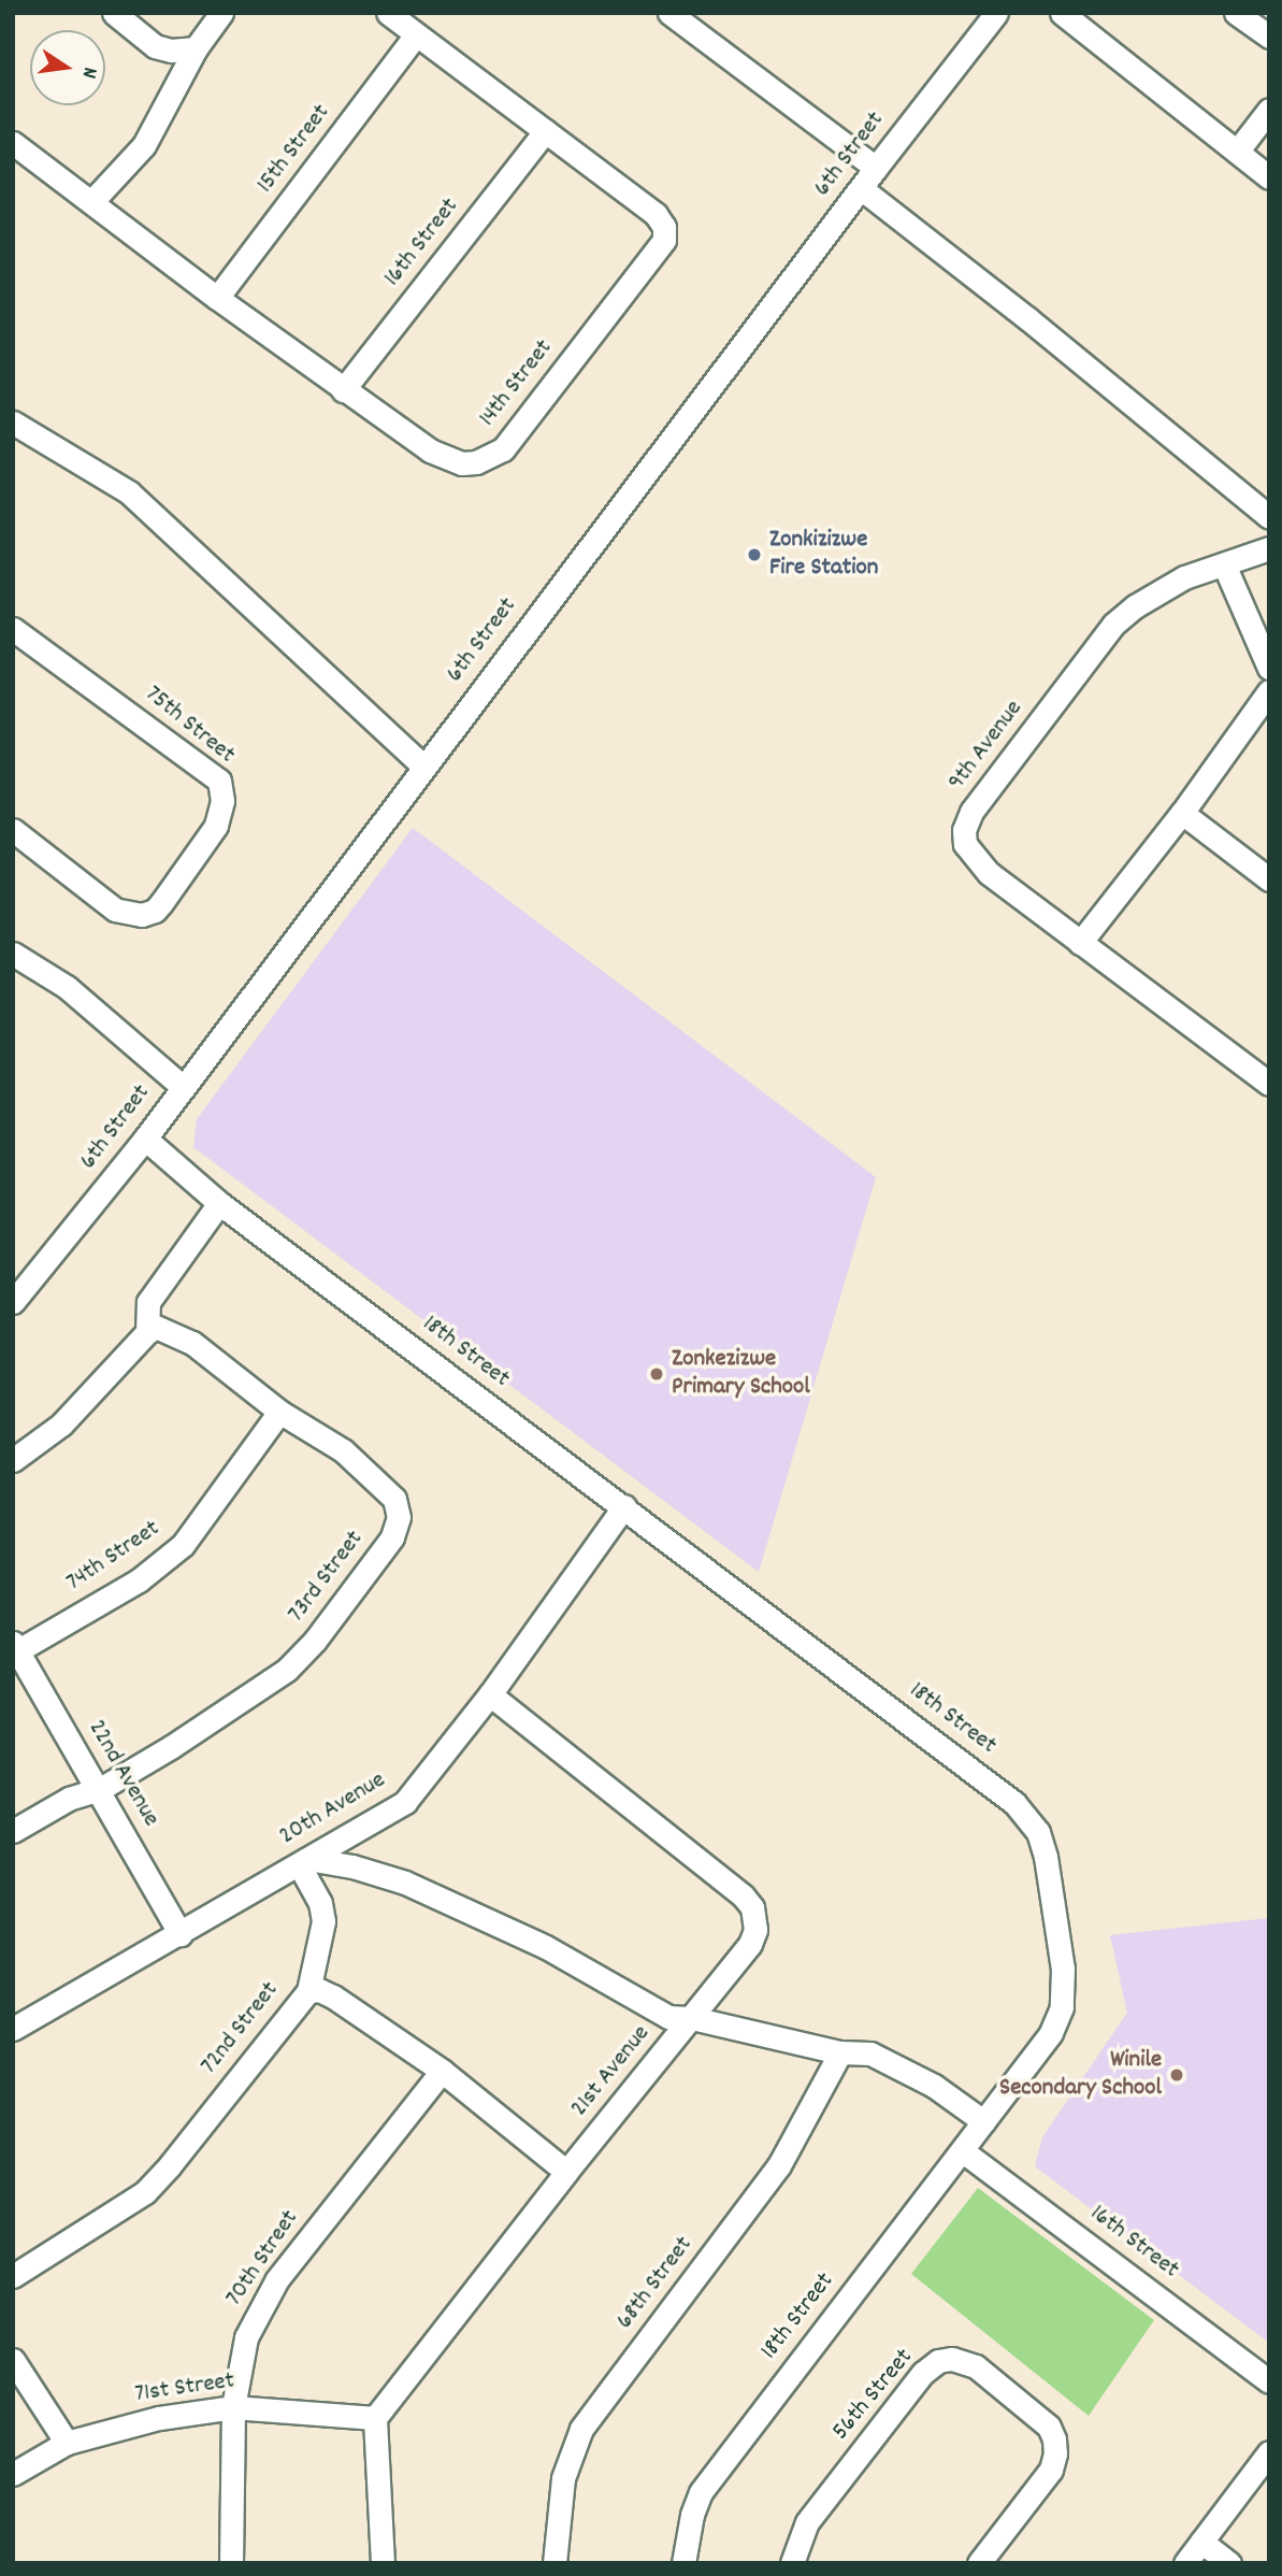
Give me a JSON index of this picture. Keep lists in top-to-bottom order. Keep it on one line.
{"streets":{"street":["15th Street","6th Street","16th Street","14th Street","75th Street","9th Avenue","18th Street","74th Street","73rd Street","22nd Avenue","20th Avenue","72nd Street","21st Avenue","70th Street","68th Street","71st Street","56th Street"]},"crossings":[["15th Street","14th Street"],["6th Street","18th Street"],["16th Street","14th Street"],["16th Street","18th Street"],["18th Street","20th Avenue"],["74th Street","73rd Street"],["74th Street","22nd Avenue"],["73rd Street","22nd Avenue"],["22nd Avenue","20th Avenue"],["20th Avenue","21st Avenue"],["72nd Street","21st Avenue"],["72nd Street","70th Street"],["21st Avenue","71st Street"],["70th Street","71st Street"]],"places":["Zonkizizwe Fire Station","Zonkezizwe Primary School","Winile Secondary School"],"north":"right"}
